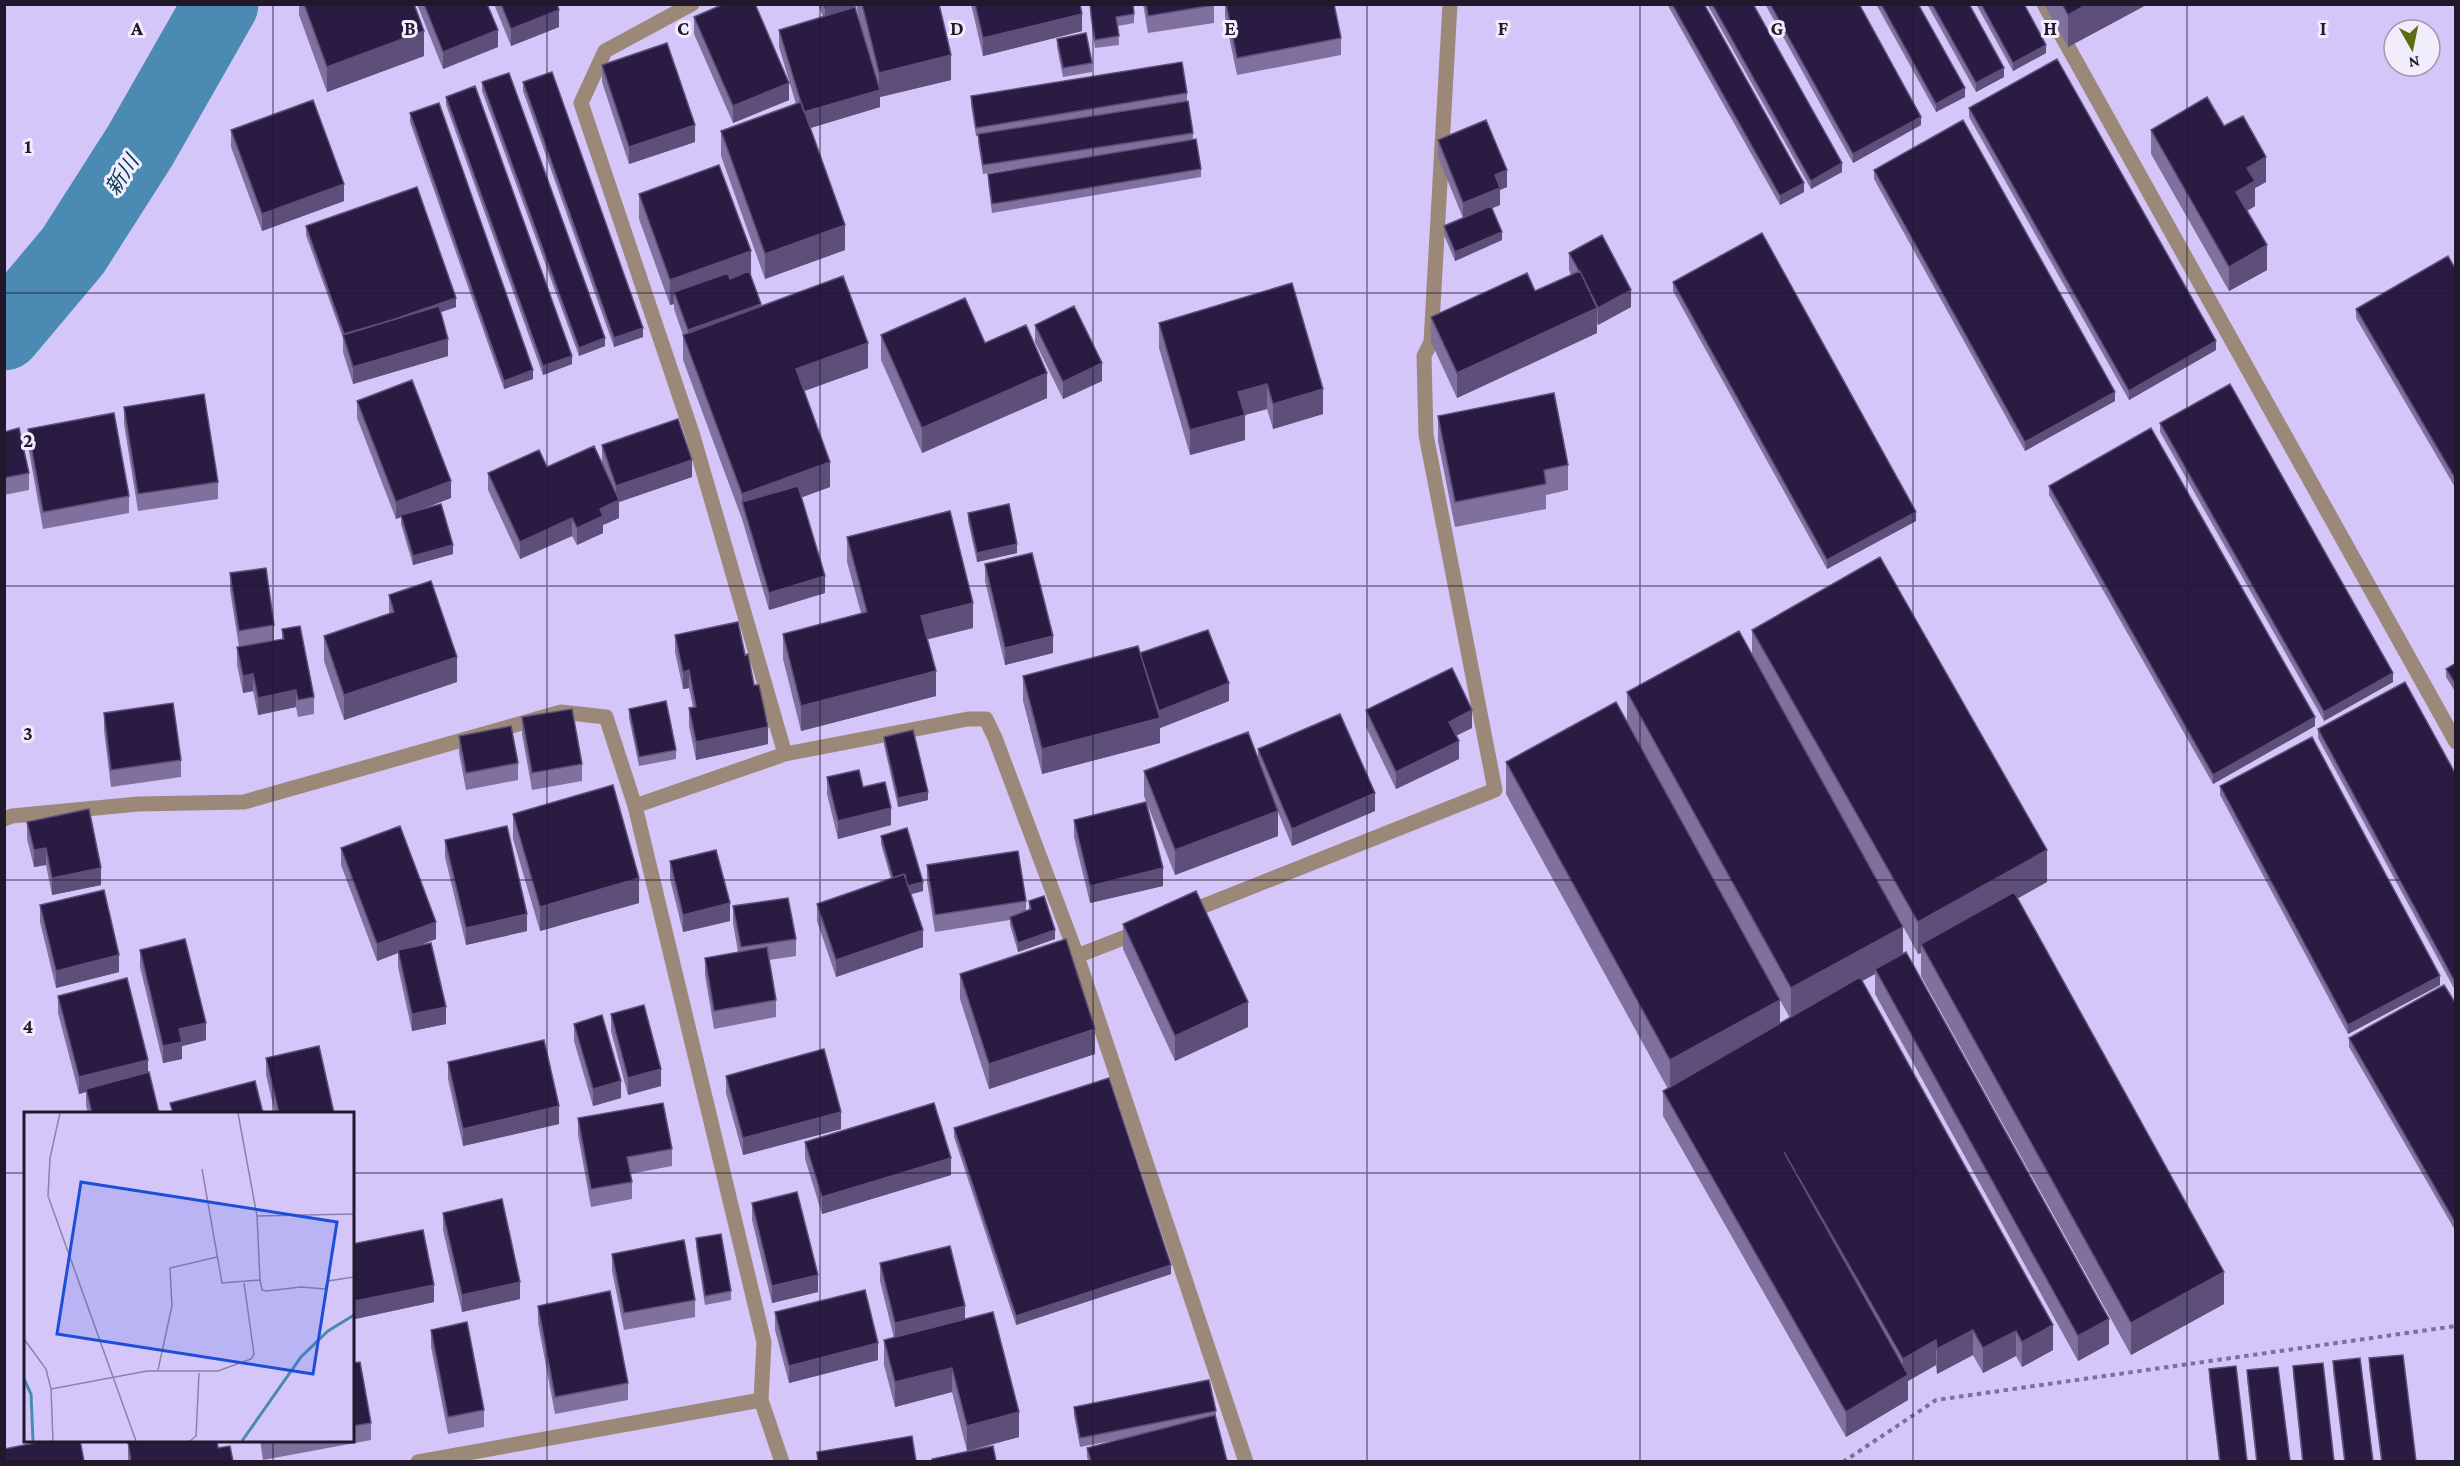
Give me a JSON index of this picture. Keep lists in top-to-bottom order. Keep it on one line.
{"water":["新川"],"north":"bottom","grid":{"columns":["A","B","C","D","E","F","G","H","I"],"rows":["1","2","3","4"]}}
